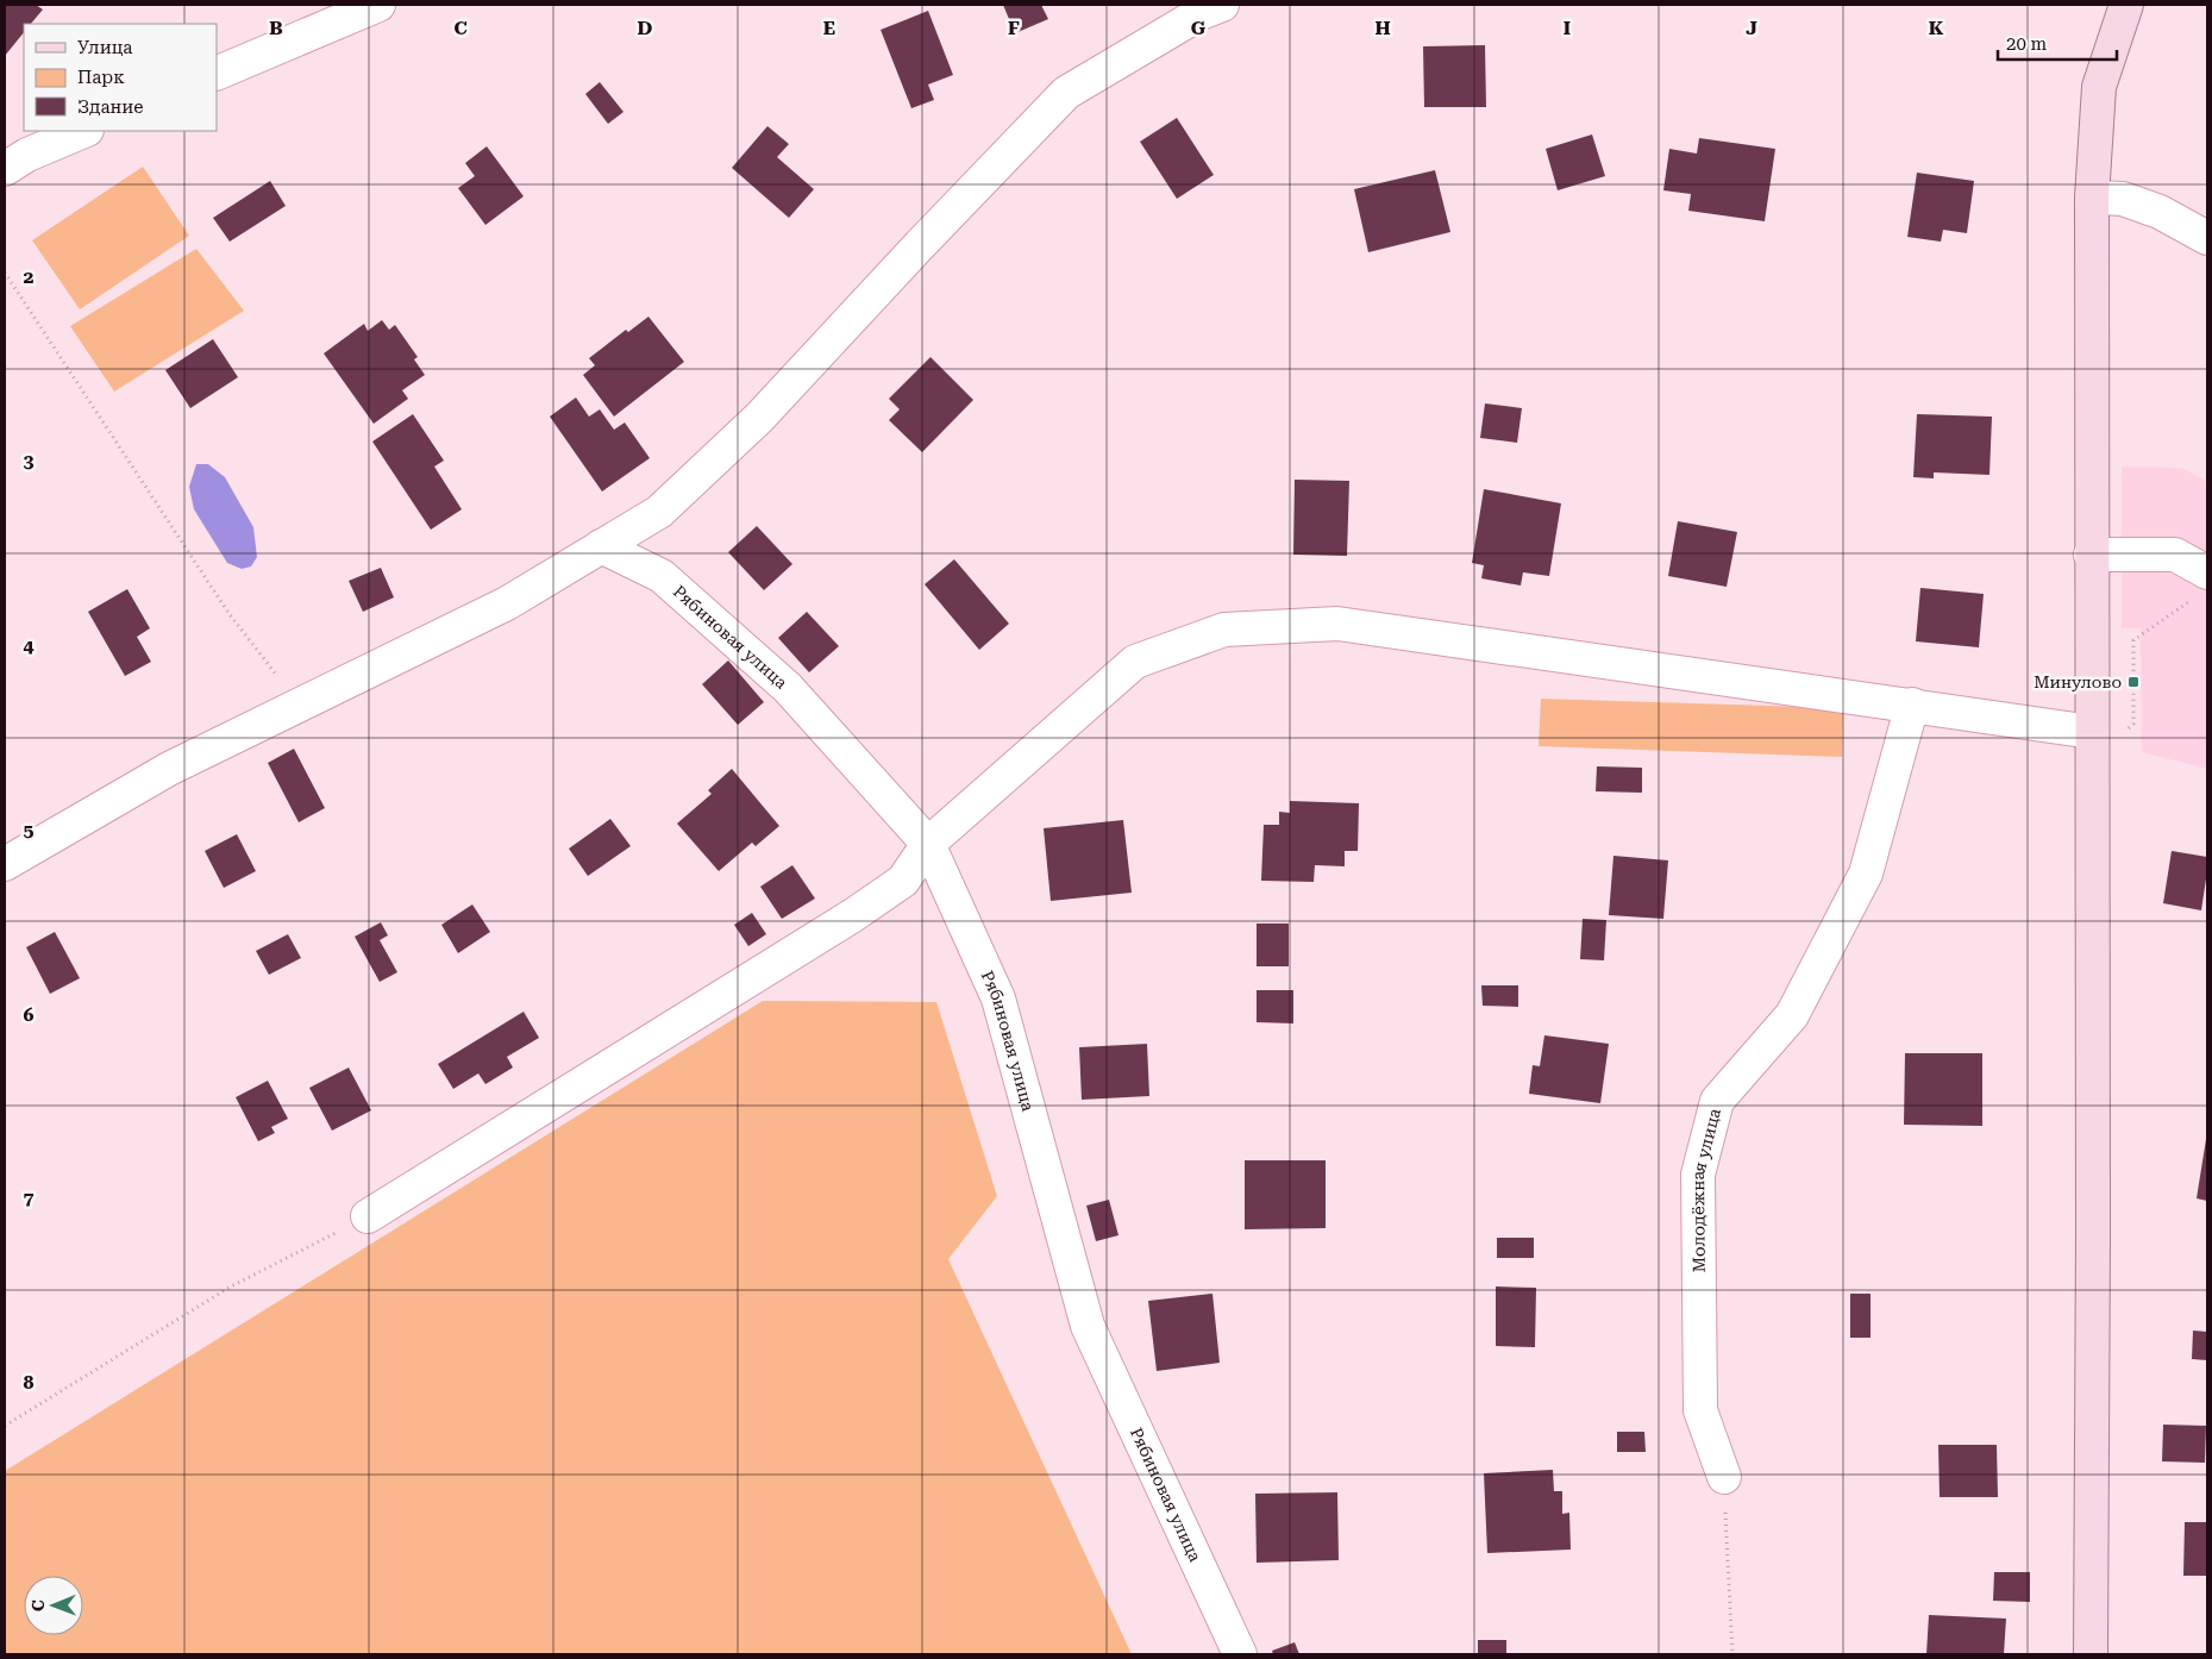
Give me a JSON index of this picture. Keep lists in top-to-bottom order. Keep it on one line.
{"streets":{"street":["Рябиновая улица","Молодёжная улица"]},"places":{"transit":["Минулово"]},"legend":["Улица","Парк","Здание"],"scale_bar":"20 m","north":"left","grid":{"columns":["B","C","D","E","F","G","H","I","J","K"],"rows":["2","3","4","5","6","7","8"]}}
